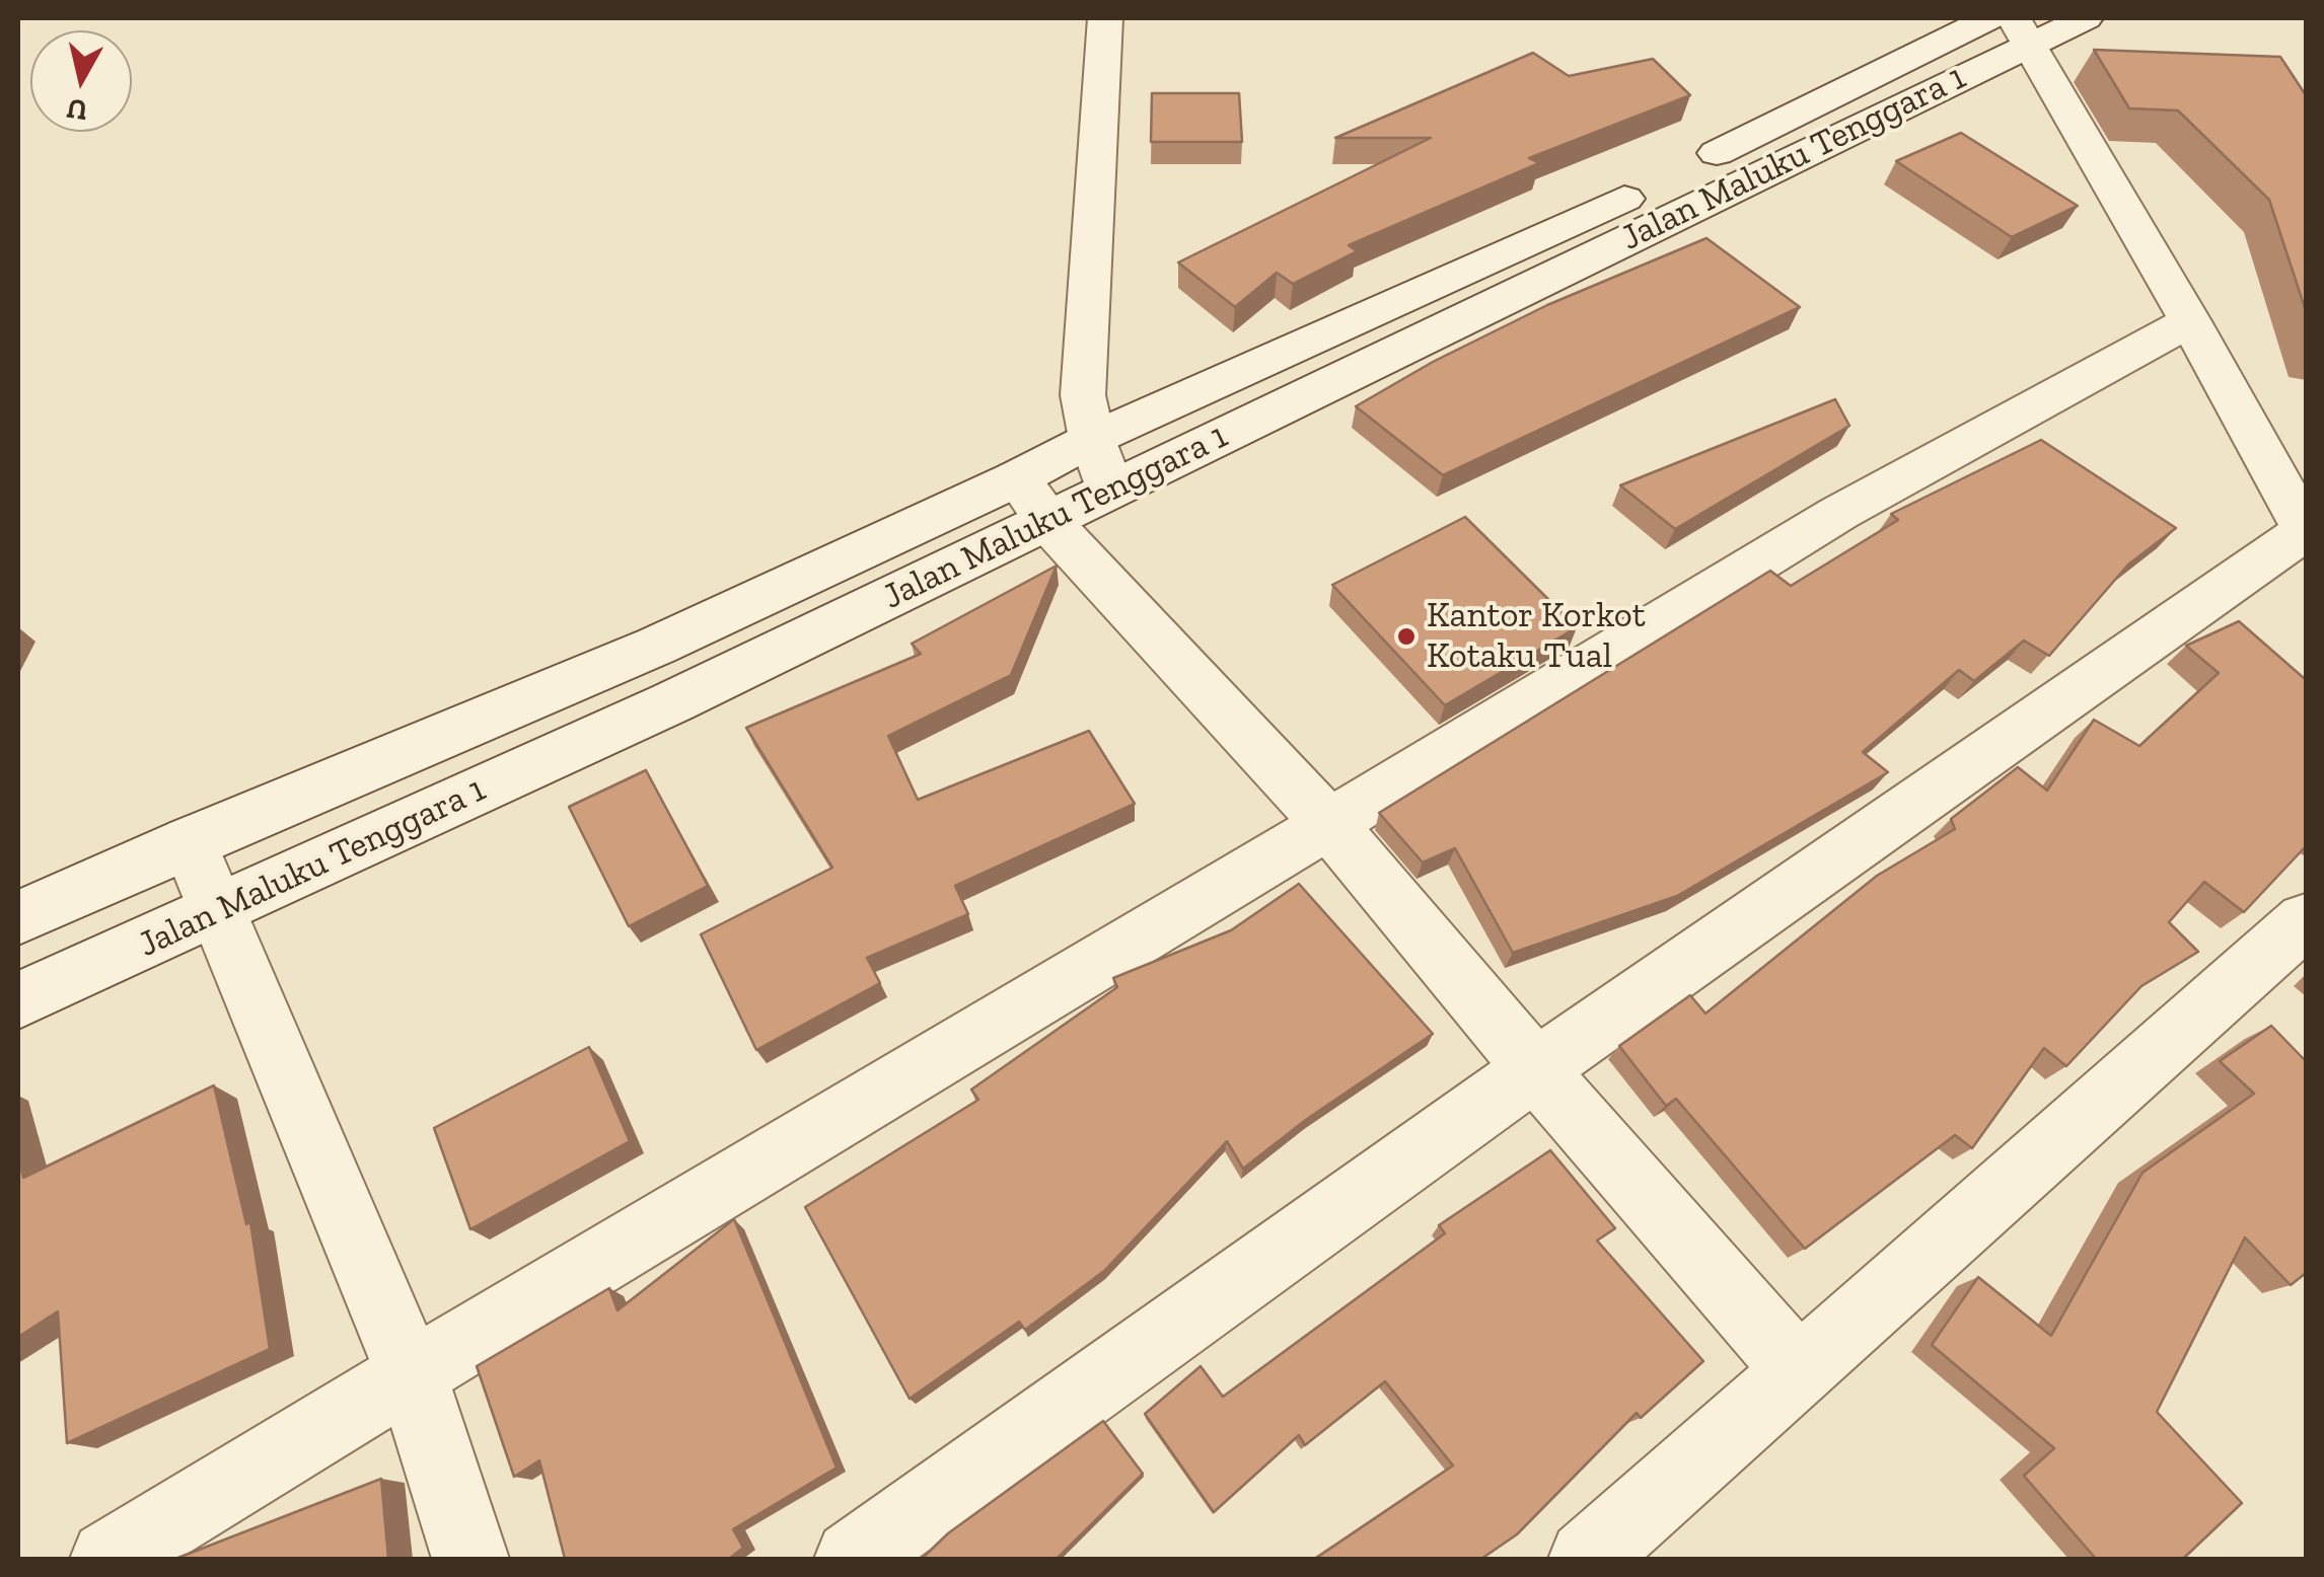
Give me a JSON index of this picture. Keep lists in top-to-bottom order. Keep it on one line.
{"streets":{"street":["Jalan Maluku Tenggara 1"]},"places":["Kantor Korkot Kotaku Tual"],"north":"bottom"}
